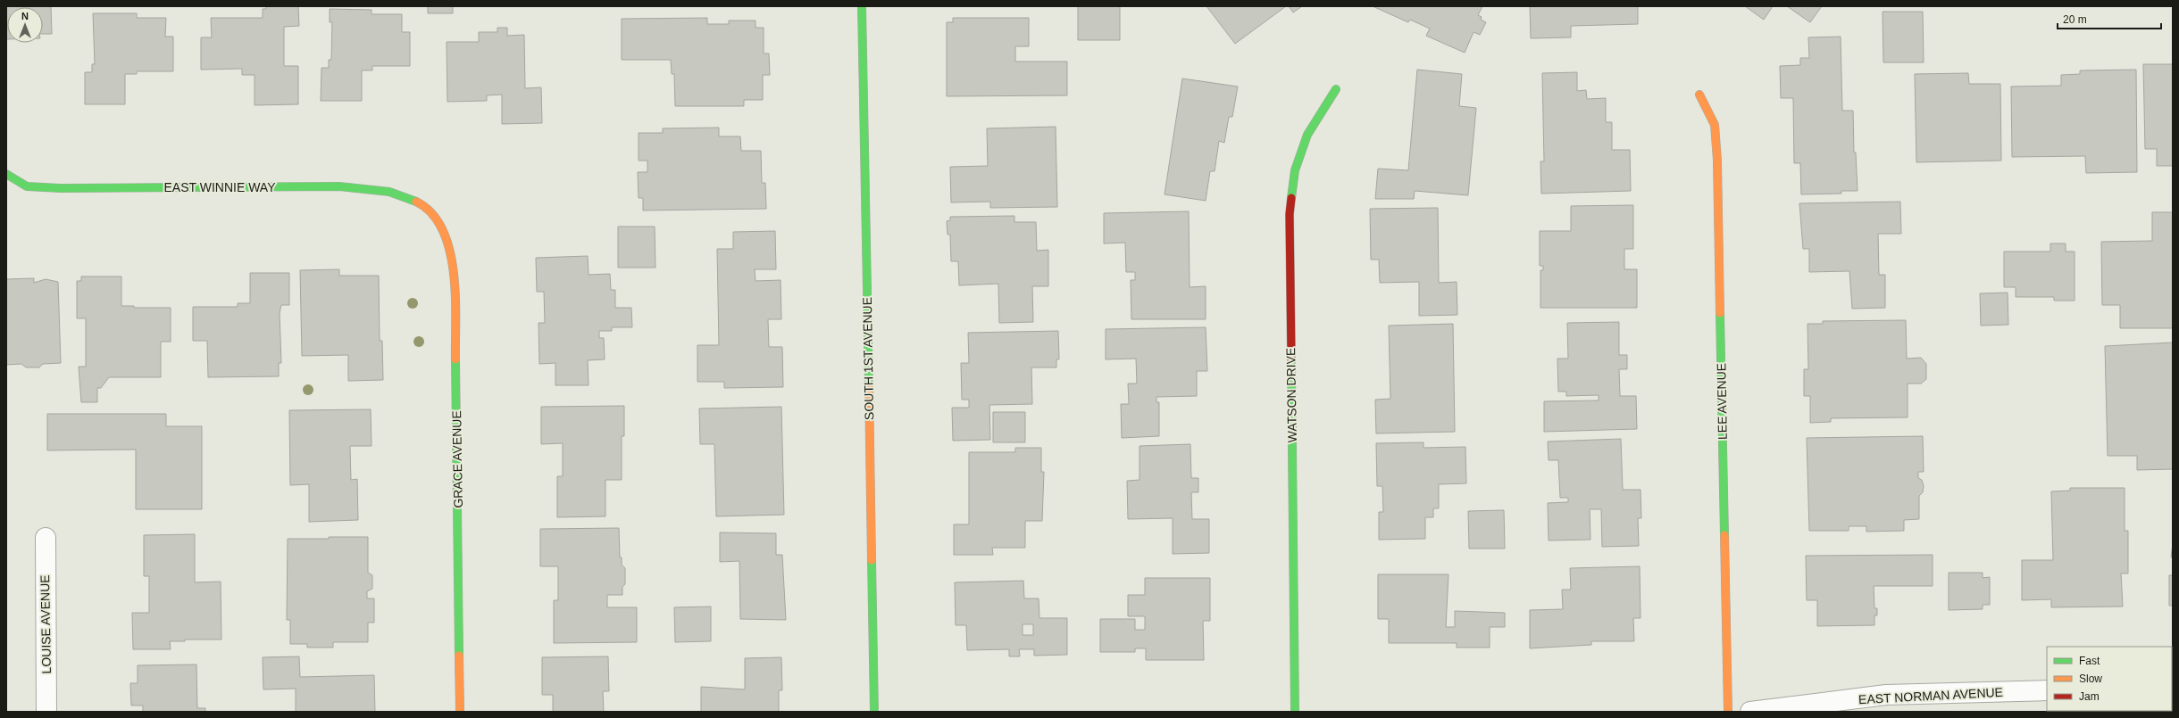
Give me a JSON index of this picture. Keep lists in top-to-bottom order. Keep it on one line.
{"streets":{"street":["EAST WINNIE WAY","SOUTH 1ST AVENUE","WATSON DRIVE","LEE AVENUE","GRACE AVENUE","LOUISE AVENUE","EAST NORMAN AVENUE"]},"crossings":[["EAST WINNIE WAY","GRACE AVENUE"]],"legend":["Fast","Slow","Jam"],"scale_bar":"20 m","north":"top"}
